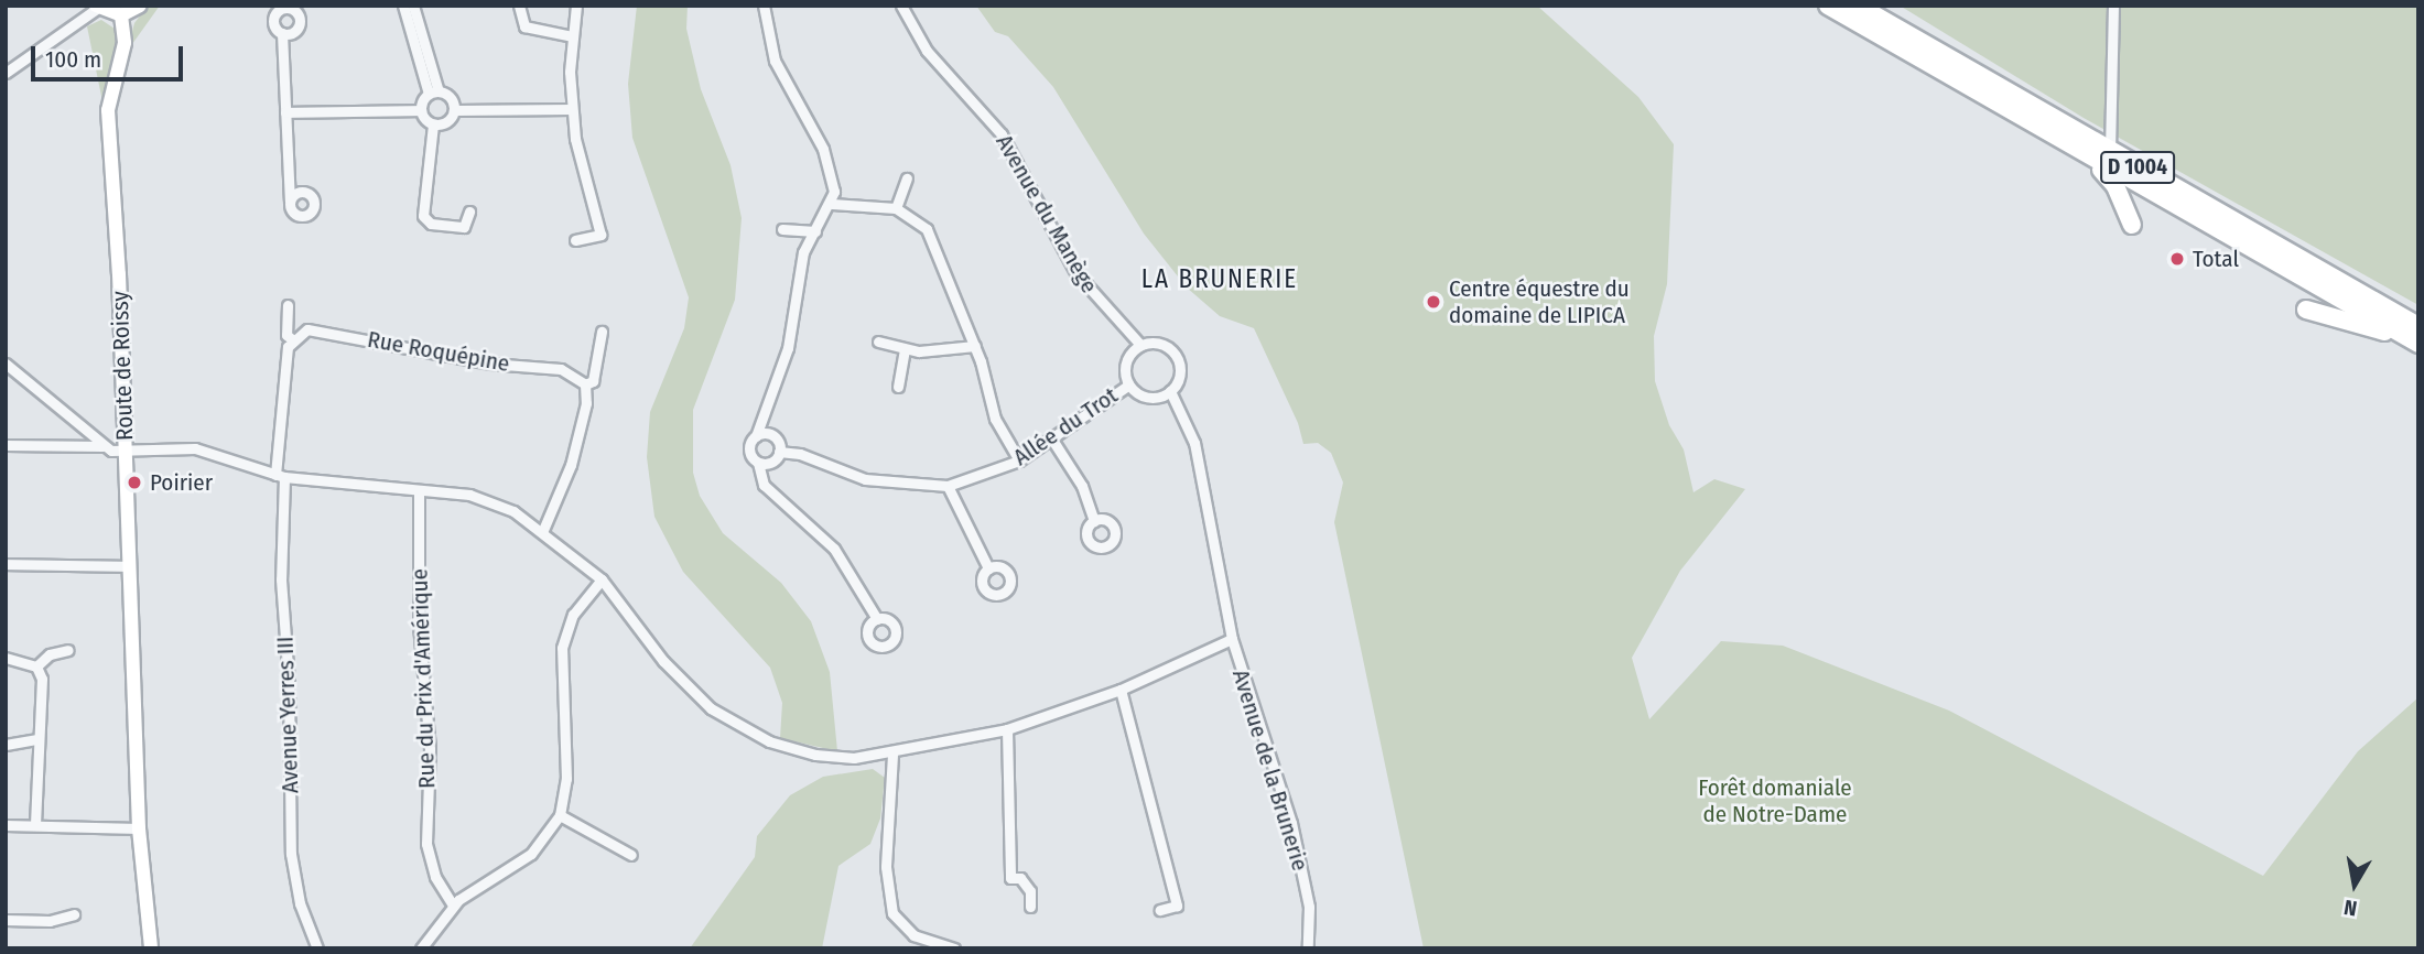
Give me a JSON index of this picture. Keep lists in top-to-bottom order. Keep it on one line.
{"streets":{"highway":["D 1004"],"main road":["Route de Roissy"],"street":["Avenue du Manège","Rue Roquépine","Allée du Trot","Rue du Prix d'Amérique","Avenue Yerres III","Avenue de la Brunerie"]},"crossings":[["Avenue du Manège","Allée du Trot"],["Avenue du Manège","Avenue de la Brunerie"],["Allée du Trot","Avenue de la Brunerie"]],"districts":["LA BRUNERIE"],"parks":["Forêt domaniale de Notre-Dame"],"places":["Total","Centre équestre du domaine de LIPICA","Poirier"],"scale_bar":"100 m","north":"bottom"}
